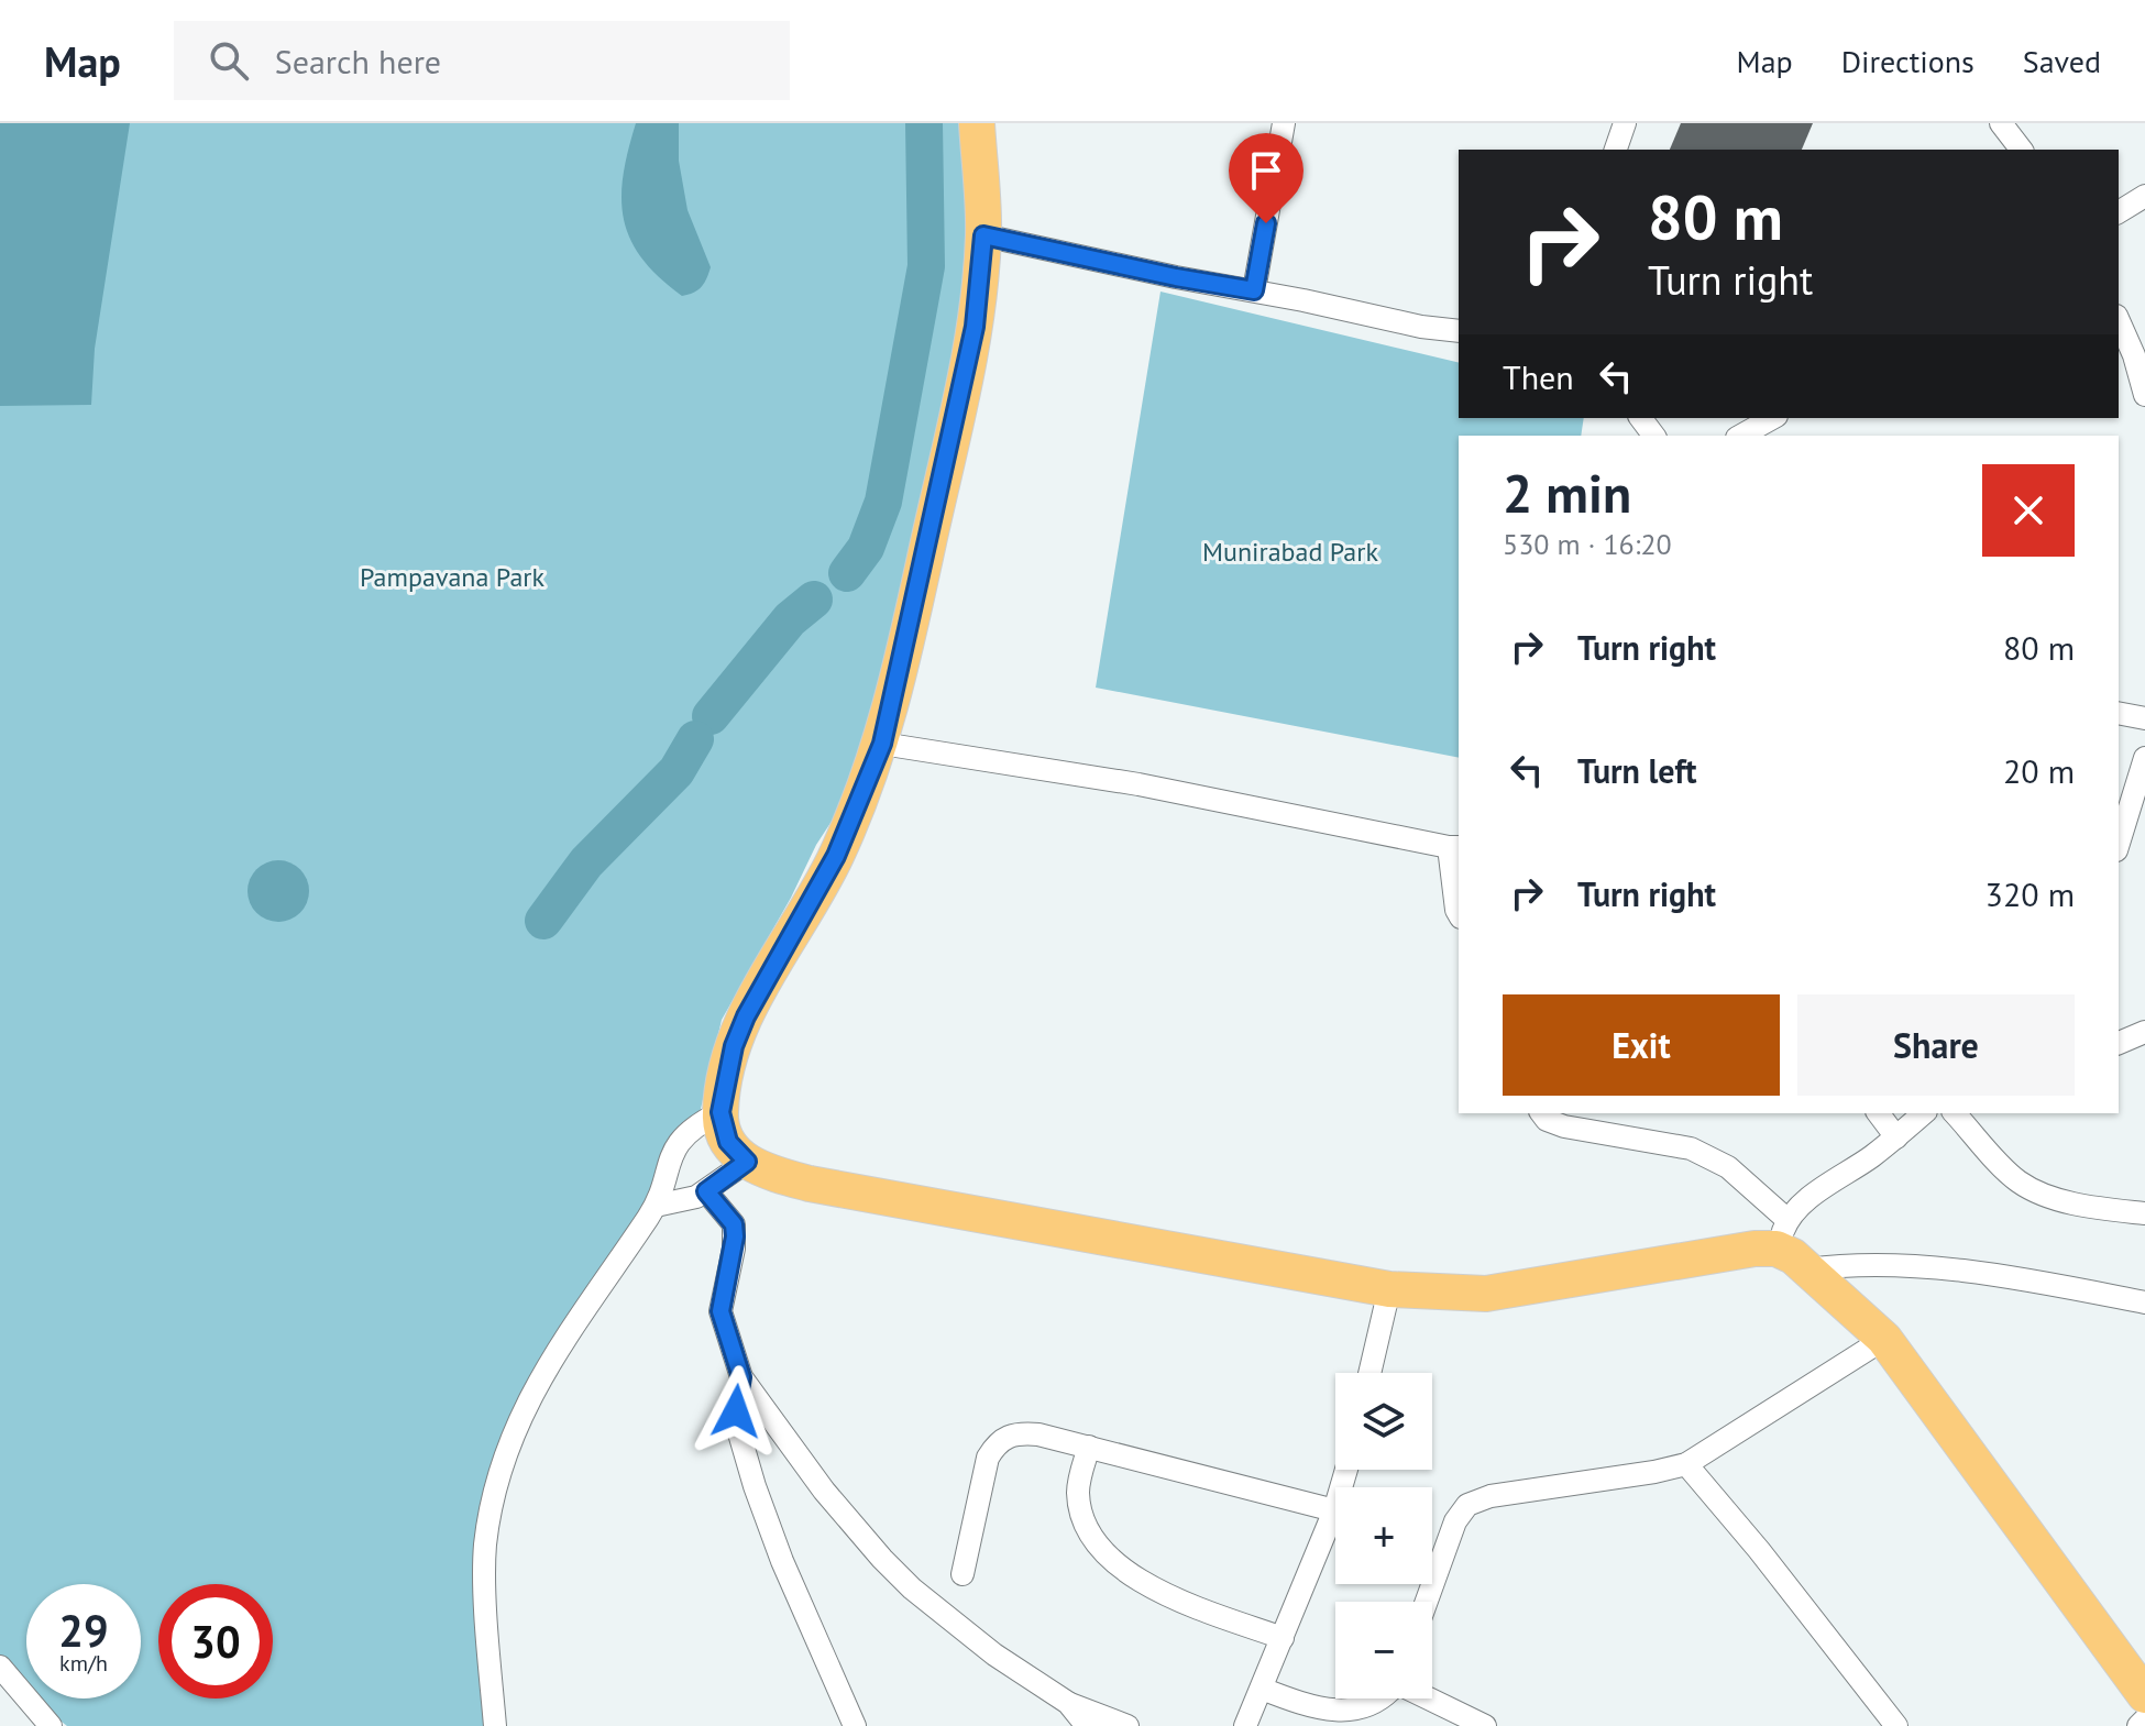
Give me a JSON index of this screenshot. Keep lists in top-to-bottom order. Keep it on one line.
{"parks":["Munirabad Park","Pampavana Park"],"page":{"header":"Map","search":"Search here","nav":["Map","Directions","Saved"],"turn":["80 m","Turn right"],"then":"Then","heading":["2 min","530 m · 16:20"],"list":[{"name":"Turn right","value":"80 m"},{"name":"Turn left","value":"20 m"},{"name":"Turn right","value":"320 m"}],"buttons":["Exit","Share"],"map_buttons":["+","−"],"speed":"29 km/h","limit":"30"}}
